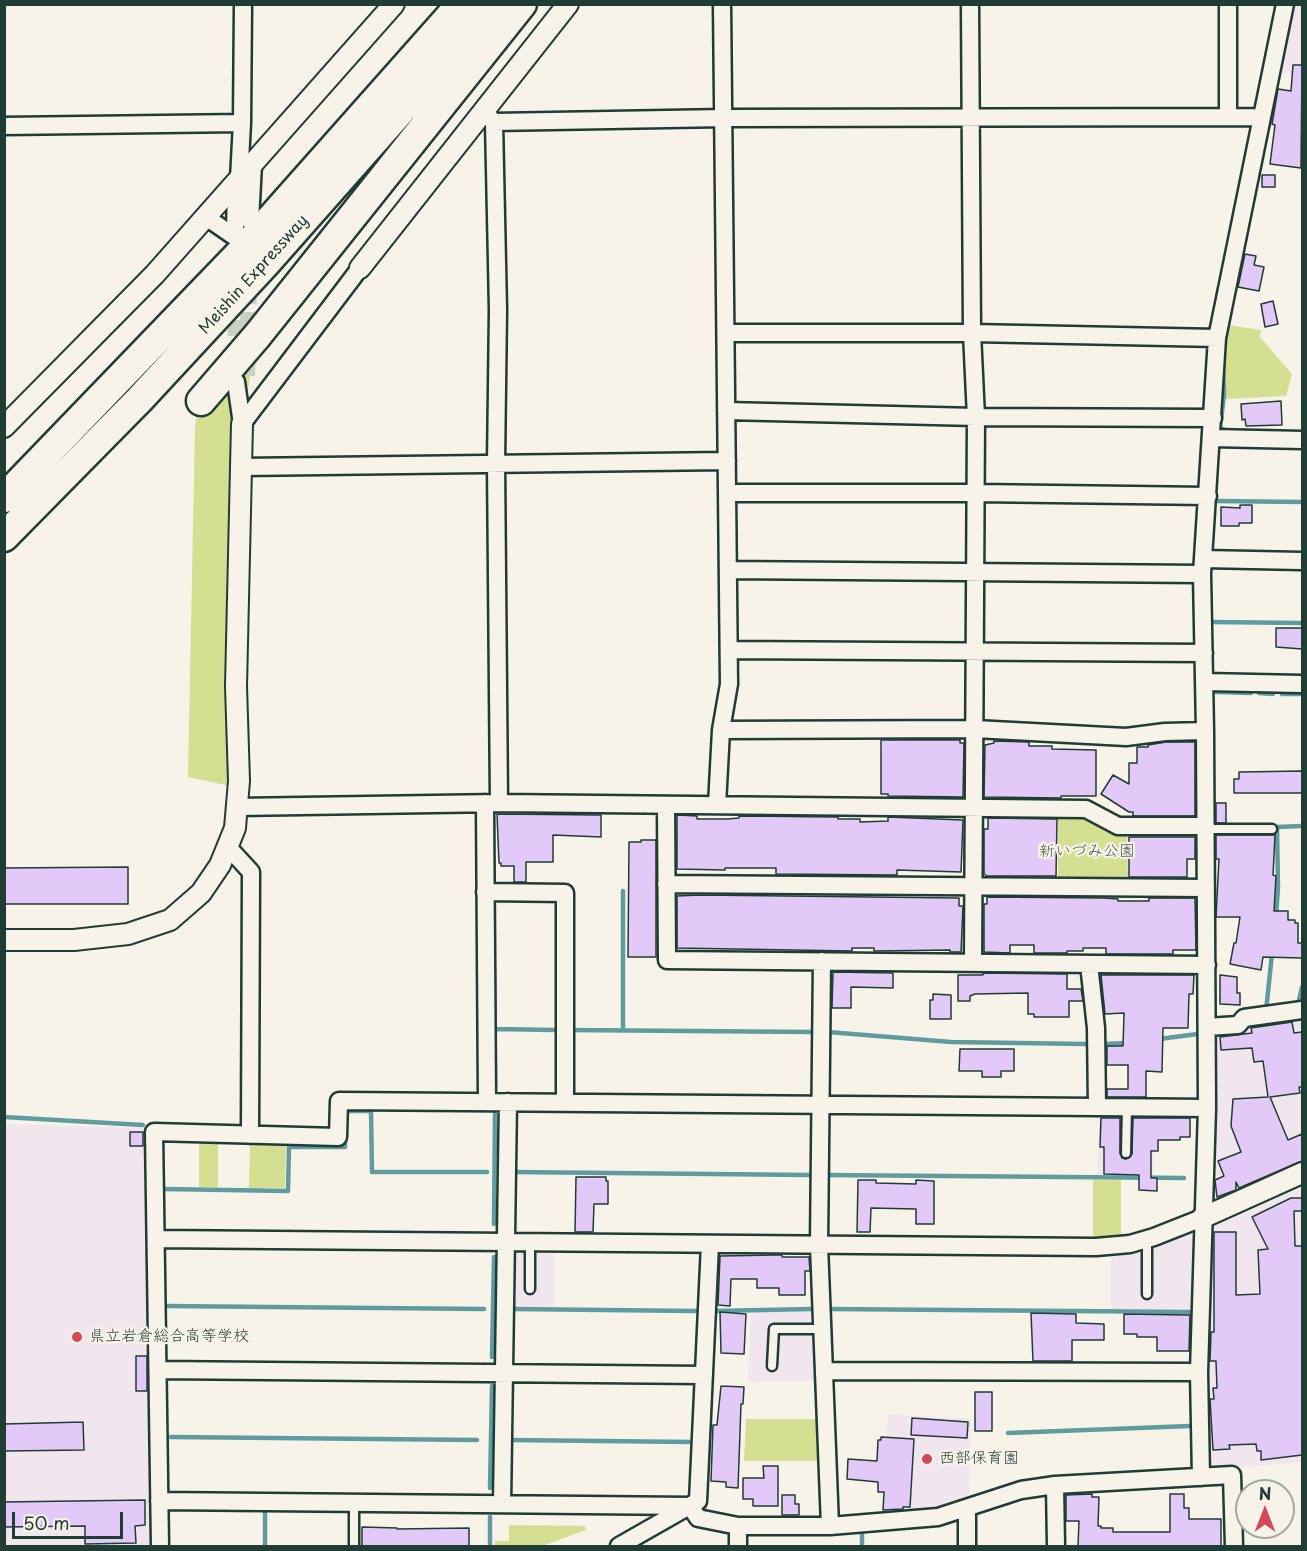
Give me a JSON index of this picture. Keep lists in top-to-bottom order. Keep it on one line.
{"streets":{"highway":["Meishin Expressway"]},"parks":["新いづみ公園"],"places":["県立岩倉総合高等学校","西部保育園"],"scale_bar":"50 m","north":"top"}
